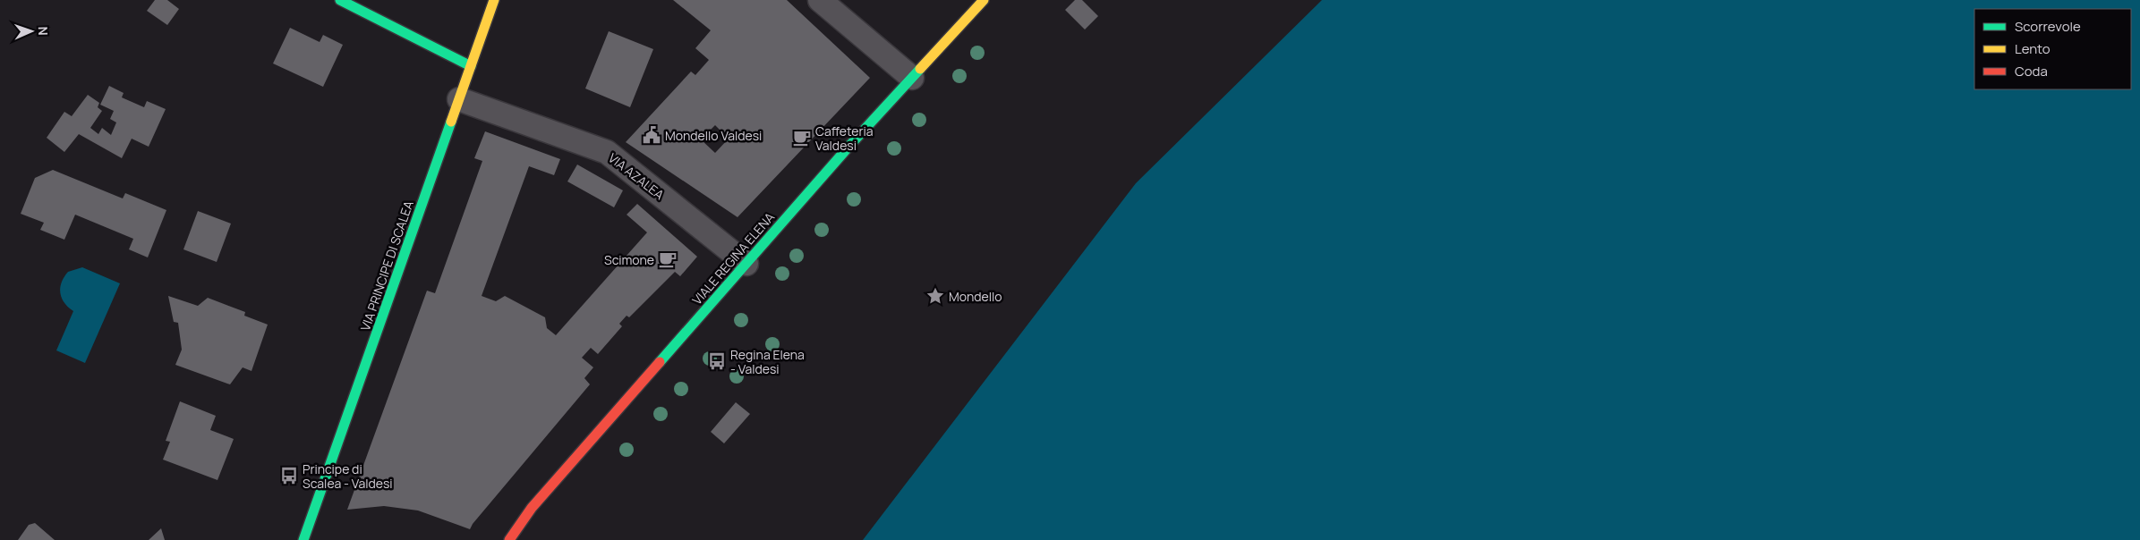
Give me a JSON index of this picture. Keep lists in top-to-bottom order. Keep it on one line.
{"streets":{"street":["VIA AZALEA","VIALE REGINA ELENA","VIA PRINCIPE DI SCALEA"]},"crossings":[["VIA AZALEA","VIALE REGINA ELENA"],["VIA AZALEA","VIA PRINCIPE DI SCALEA"]],"places":{"public building":["Mondello Valdesi"],"cafe":["Caffeteria Valdesi","Scimone"],"place":["Mondello"],"bus stop":["Regina Elena - Valdesi","Principe di Scalea - Valdesi"]},"legend":["Scorrevole","Lento","Coda"],"north":"right"}
